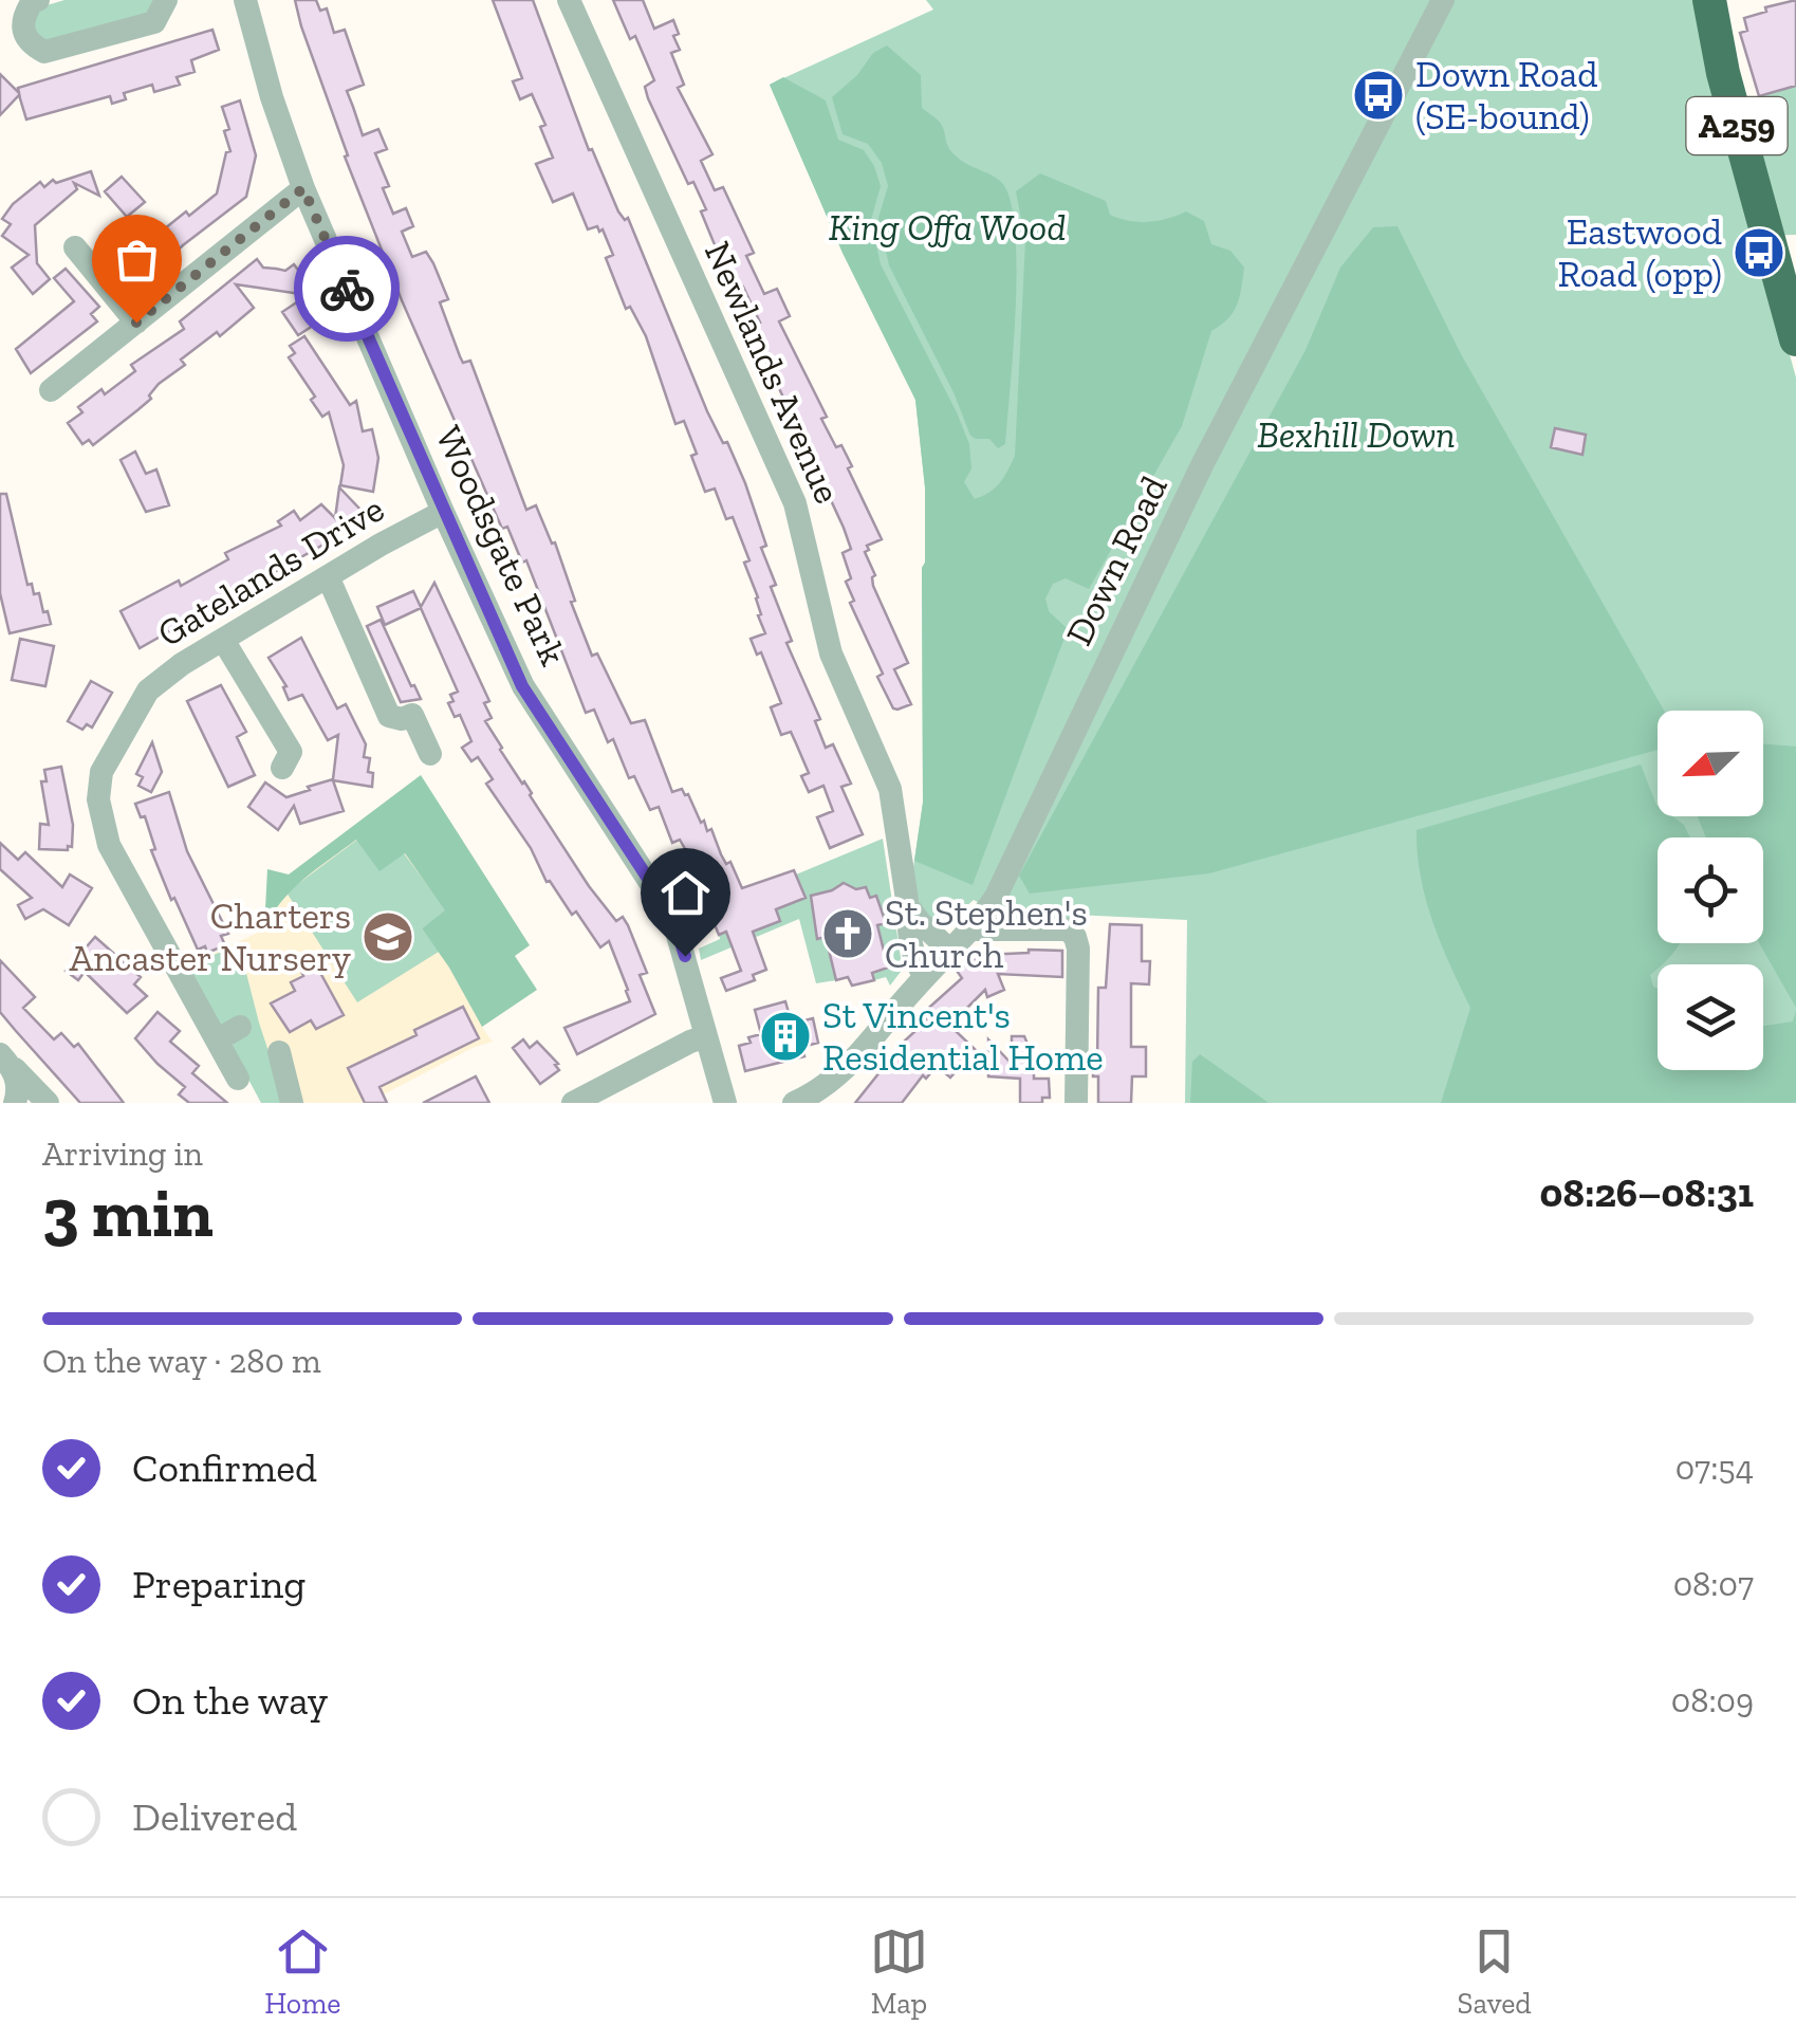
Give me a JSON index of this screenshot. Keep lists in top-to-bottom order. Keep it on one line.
{"streets":{"highway":["A259"],"street":["Newlands Avenue","Woodsgate Park","Down Road","Gatelands Drive"]},"crossings":[["Newlands Avenue","Down Road"],["Woodsgate Park","Gatelands Drive"]],"parks":["King Offa Wood","Bexhill Down"],"places":{"bus stop":["Down Road (SE-bound)","Eastwood Road (opp)"],"church":["St. Stephen's Church"],"school or university":["Charters Ancaster Nursery"],"building":["St Vincent's Residential Home"]},"north":"bottom left","page":{"heading":["3 min","Arriving in","08:26–08:31"],"bar":"On the way · 280 m","list":[["Confirmed","07:54"],["Preparing","08:07"],["On the way","08:09"],"Delivered"],"tabs":["Home","Map","Saved"]}}
